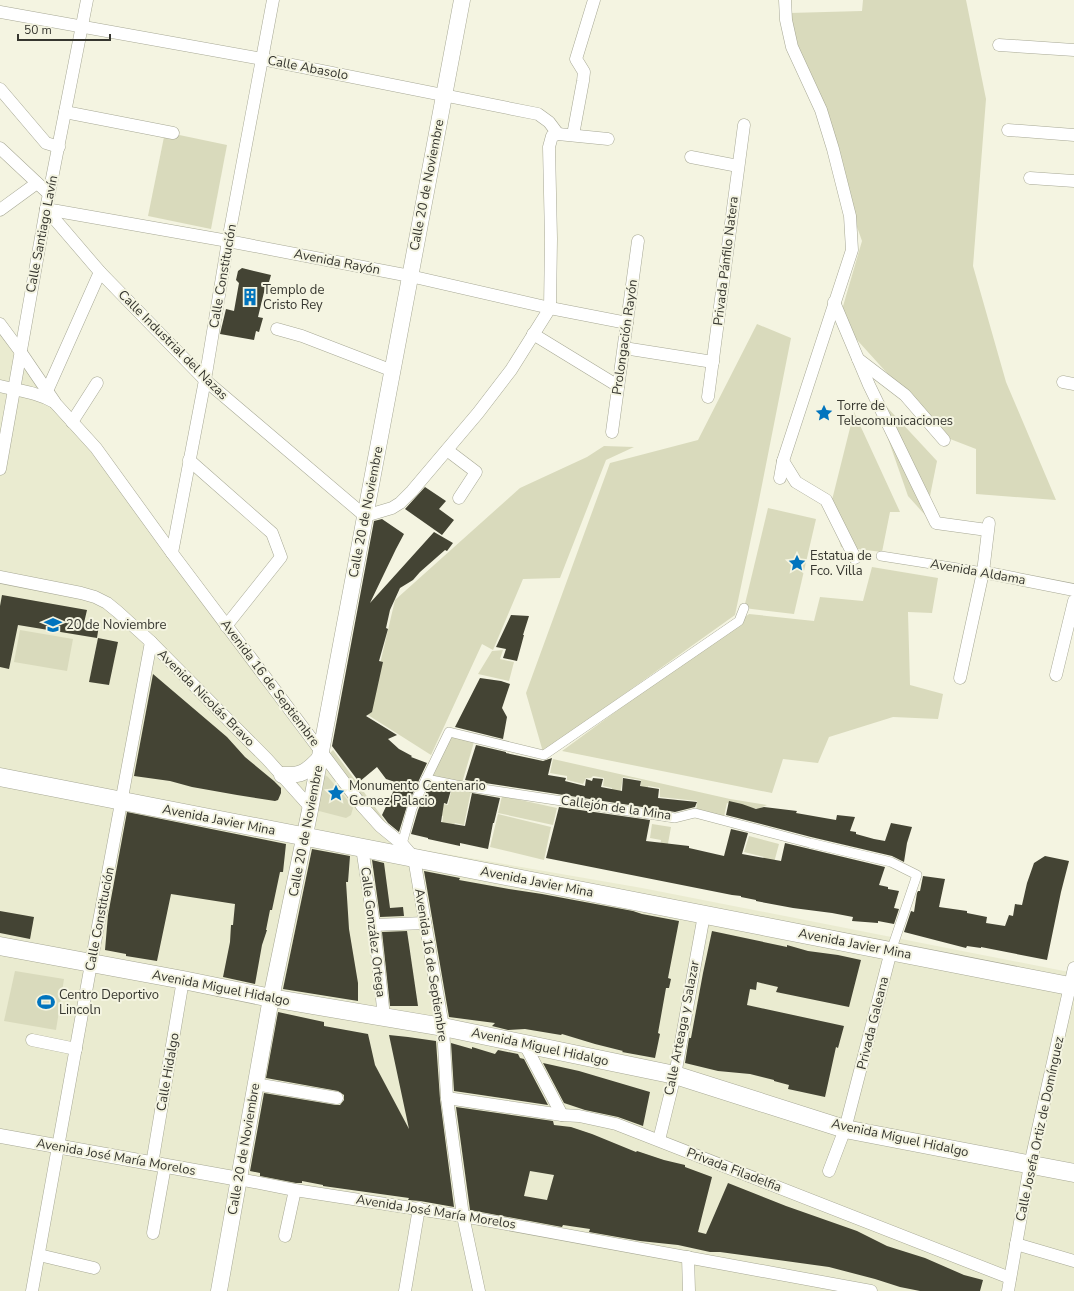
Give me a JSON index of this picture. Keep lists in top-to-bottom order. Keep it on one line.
{"streets":{"main road":["Calle 20 de Noviembre","Avenida Javier Mina","Avenida Miguel Hidalgo"],"street":["Calle Abasolo","Calle Santiago Lavín","Privada Pánfilo Natera","Avenida Rayón","Calle Constitución","Prolongación Rayón","Calle Industrial del Nazas","Avenida Aldama","Avenida 16 de Septiembre","Avenida Nicolás Bravo","Callejón de la Mina","Calle González Ortega","Privada Galeana","Calle Arteaga y Salazar","Calle Hidalgo","Calle Josefa Ortiz de Domínguez","Avenida José María Morelos","Privada Filadelfia"]},"crossings":[["Calle Abasolo","Calle 20 de Noviembre"],["Calle Abasolo","Calle Santiago Lavín"],["Calle Abasolo","Calle Constitución"],["Calle 20 de Noviembre","Avenida Rayón"],["Calle 20 de Noviembre","Calle Industrial del Nazas"],["Calle 20 de Noviembre","Avenida 16 de Septiembre"],["Calle 20 de Noviembre","Avenida Nicolás Bravo"],["Calle 20 de Noviembre","Avenida Javier Mina"],["Calle 20 de Noviembre","Avenida Miguel Hidalgo"],["Calle 20 de Noviembre","Avenida José María Morelos"],["Calle Santiago Lavín","Avenida Rayón"],["Calle Santiago Lavín","Calle Industrial del Nazas"],["Calle Santiago Lavín","Avenida 16 de Septiembre"],["Avenida Rayón","Calle Constitución"],["Avenida Rayón","Prolongación Rayón"],["Avenida Rayón","Calle Industrial del Nazas"],["Calle Constitución","Calle Industrial del Nazas"],["Calle Constitución","Avenida 16 de Septiembre"],["Calle Constitución","Avenida Nicolás Bravo"],["Calle Constitución","Avenida Javier Mina"],["Calle Constitución","Avenida Miguel Hidalgo"],["Calle Constitución","Avenida José María Morelos"],["Avenida 16 de Septiembre","Avenida Javier Mina"],["Avenida 16 de Septiembre","Avenida Miguel Hidalgo"],["Avenida 16 de Septiembre","Avenida José María Morelos"],["Avenida 16 de Septiembre","Privada Filadelfia"],["Callejón de la Mina","Privada Galeana"],["Avenida Javier Mina","Calle González Ortega"],["Avenida Javier Mina","Privada Galeana"],["Avenida Javier Mina","Calle Arteaga y Salazar"],["Avenida Javier Mina","Calle Josefa Ortiz de Domínguez"],["Calle González Ortega","Avenida Miguel Hidalgo"],["Avenida Miguel Hidalgo","Privada Galeana"],["Avenida Miguel Hidalgo","Calle Arteaga y Salazar"],["Avenida Miguel Hidalgo","Calle Hidalgo"],["Avenida Miguel Hidalgo","Calle Josefa Ortiz de Domínguez"],["Calle Arteaga y Salazar","Privada Filadelfia"],["Calle Hidalgo","Avenida José María Morelos"],["Calle Josefa Ortiz de Domínguez","Privada Filadelfia"]],"places":{"building":["Templo de Cristo Rey"],"place":["Torre de Telecomunicaciones","Estatua de Fco. Villa","Monumento Centenario Gomez Palacio"],"school or university":["20 de Noviembre"],"sports":["Centro Deportivo Lincoln"]},"scale_bar":"50 m"}
